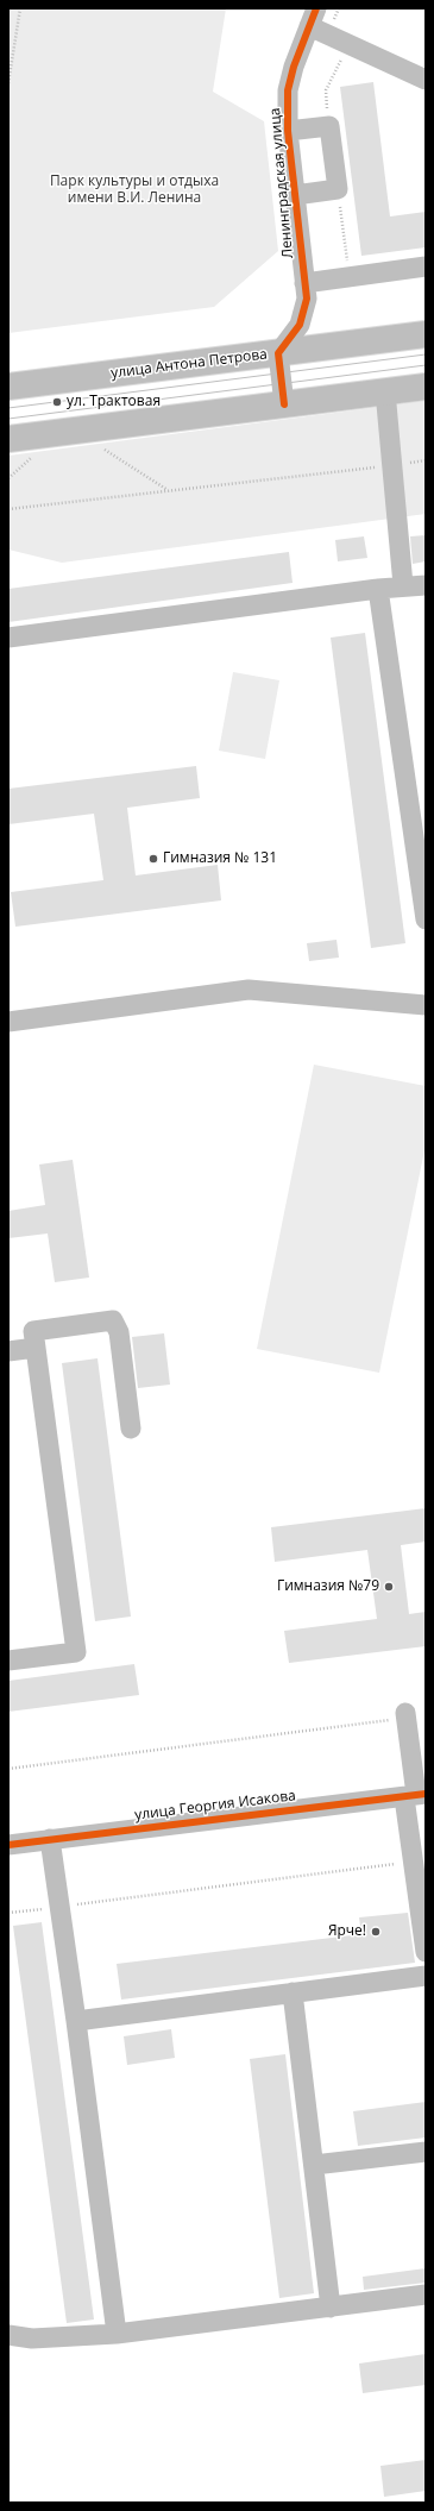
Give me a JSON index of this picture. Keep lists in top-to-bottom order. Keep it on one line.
{"streets":{"main road":["улица Антона Петрова"],"street":["Ленинградская улица","улица Георгия Исакова"]},"crossings":[["Ленинградская улица","улица Антона Петрова"]],"parks":["Парк культуры и отдыха имени В.И. Ленина"],"places":["ул. Трактовая","Гимназия № 131","Гимназия №79","Ярче!"]}
